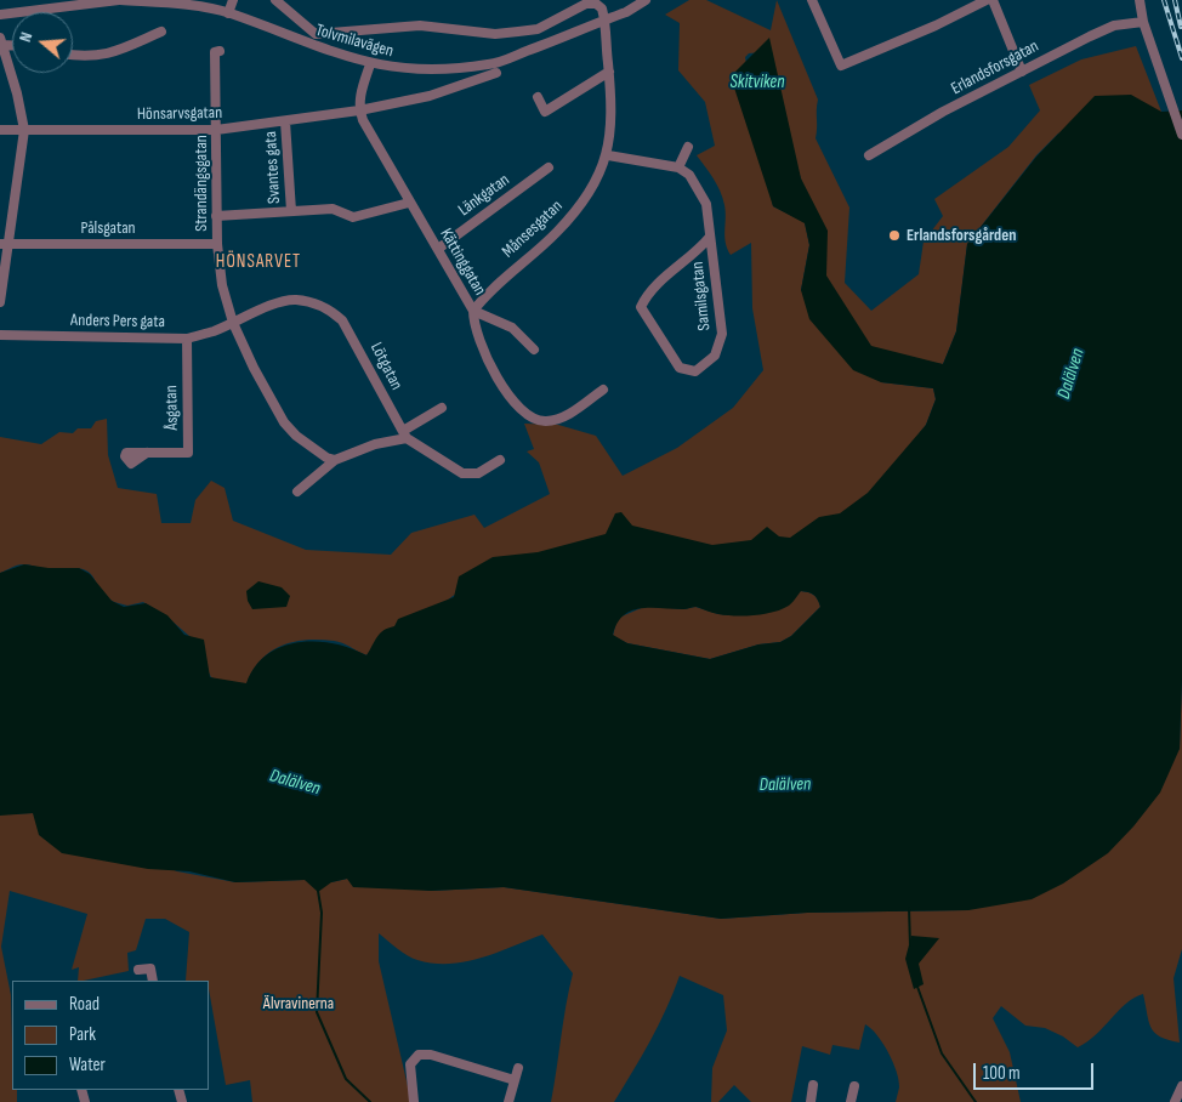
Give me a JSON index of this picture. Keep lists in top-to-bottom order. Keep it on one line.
{"streets":{"street":["Tolvmilavägen","Erlandsforsgatan","Hönsarvsgatan","Svantes gata","Strandängsgatan","Länkgatan","Pålsgatan","Månsesgatan","Kättinggatan","Samilsgatan","Anders Pers gata","Lötgatan","Åsgatan"]},"crossings":[["Tolvmilavägen","Månsesgatan"],["Hönsarvsgatan","Svantes gata"],["Hönsarvsgatan","Strandängsgatan"],["Hönsarvsgatan","Kättinggatan"],["Strandängsgatan","Pålsgatan"],["Strandängsgatan","Anders Pers gata"],["Strandängsgatan","Lötgatan"],["Länkgatan","Kättinggatan"],["Månsesgatan","Kättinggatan"],["Anders Pers gata","Lötgatan"],["Anders Pers gata","Åsgatan"]],"districts":["HÖNSARVET"],"water":["Skitviken","Dalälven"],"parks":["Älvravinerna"],"places":["Erlandsforsgården"],"legend":["Road","Park","Water"],"scale_bar":"100 m","north":"left"}
